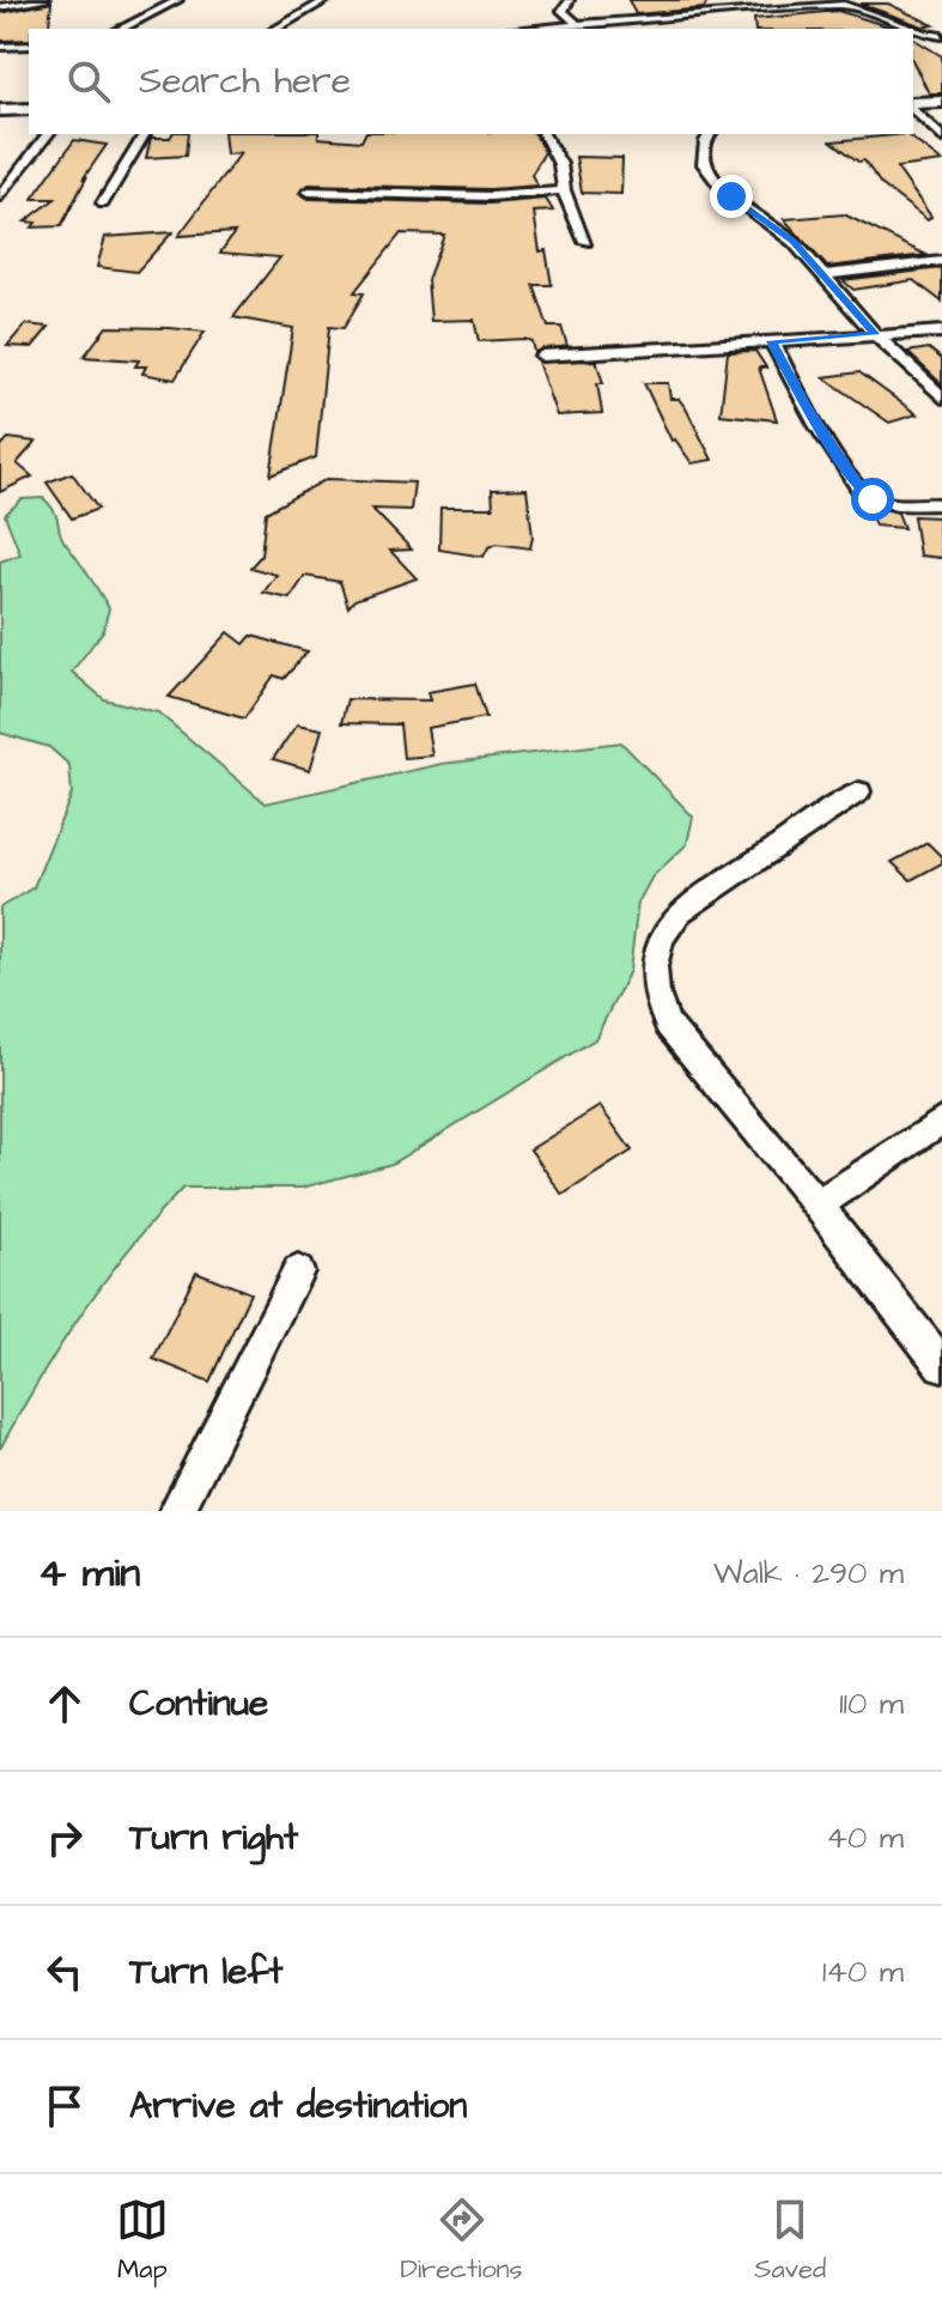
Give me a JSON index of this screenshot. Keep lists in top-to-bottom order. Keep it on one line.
{"page":{"search":"Search here","heading":["4 min","Walk · 290 m"],"list":[["Continue","110 m"],["Turn right","40 m"],["Turn left","140 m"],"Arrive at destination"],"nav":["Map","Directions","Saved"]}}
